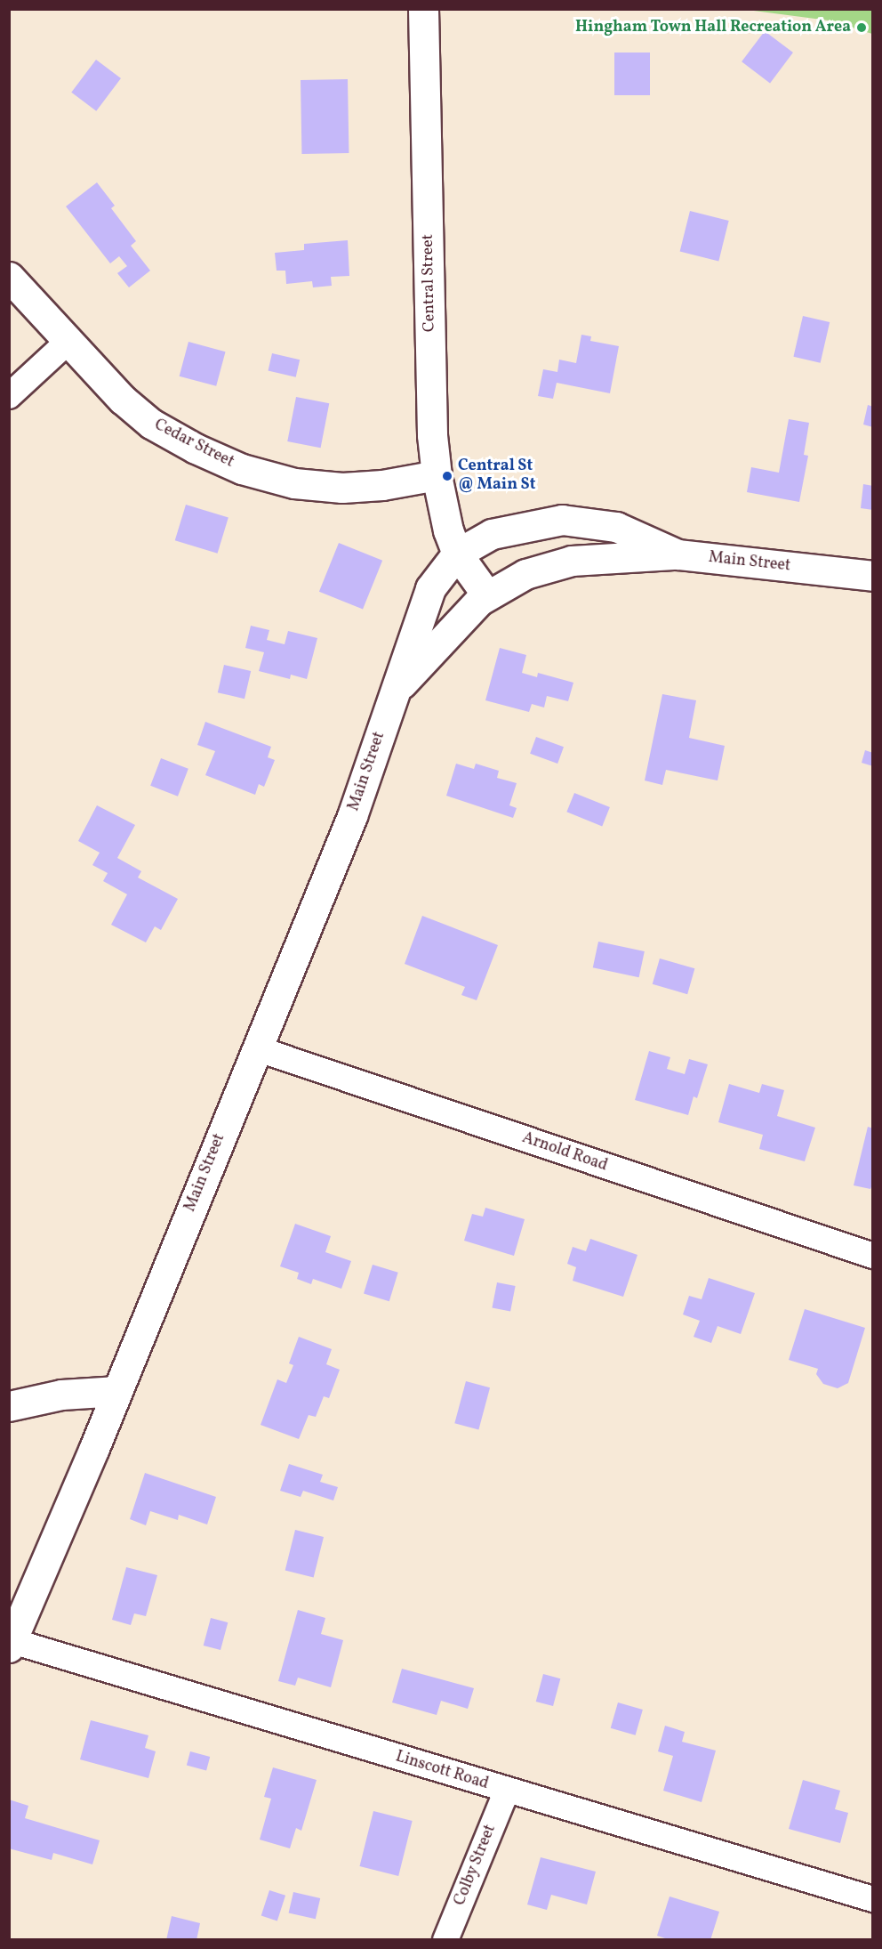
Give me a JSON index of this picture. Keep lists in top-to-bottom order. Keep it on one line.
{"streets":{"main road":["Central Street","Cedar Street","Main Street"],"street":["Arnold Road","Linscott Road","Colby Street"]},"crossings":[["Central Street","Cedar Street"],["Central Street","Main Street"],["Main Street","Arnold Road"],["Main Street","Linscott Road"],["Linscott Road","Colby Street"]],"places":["Hingham Town Hall Recreation Area","Central St @ Main St"]}
